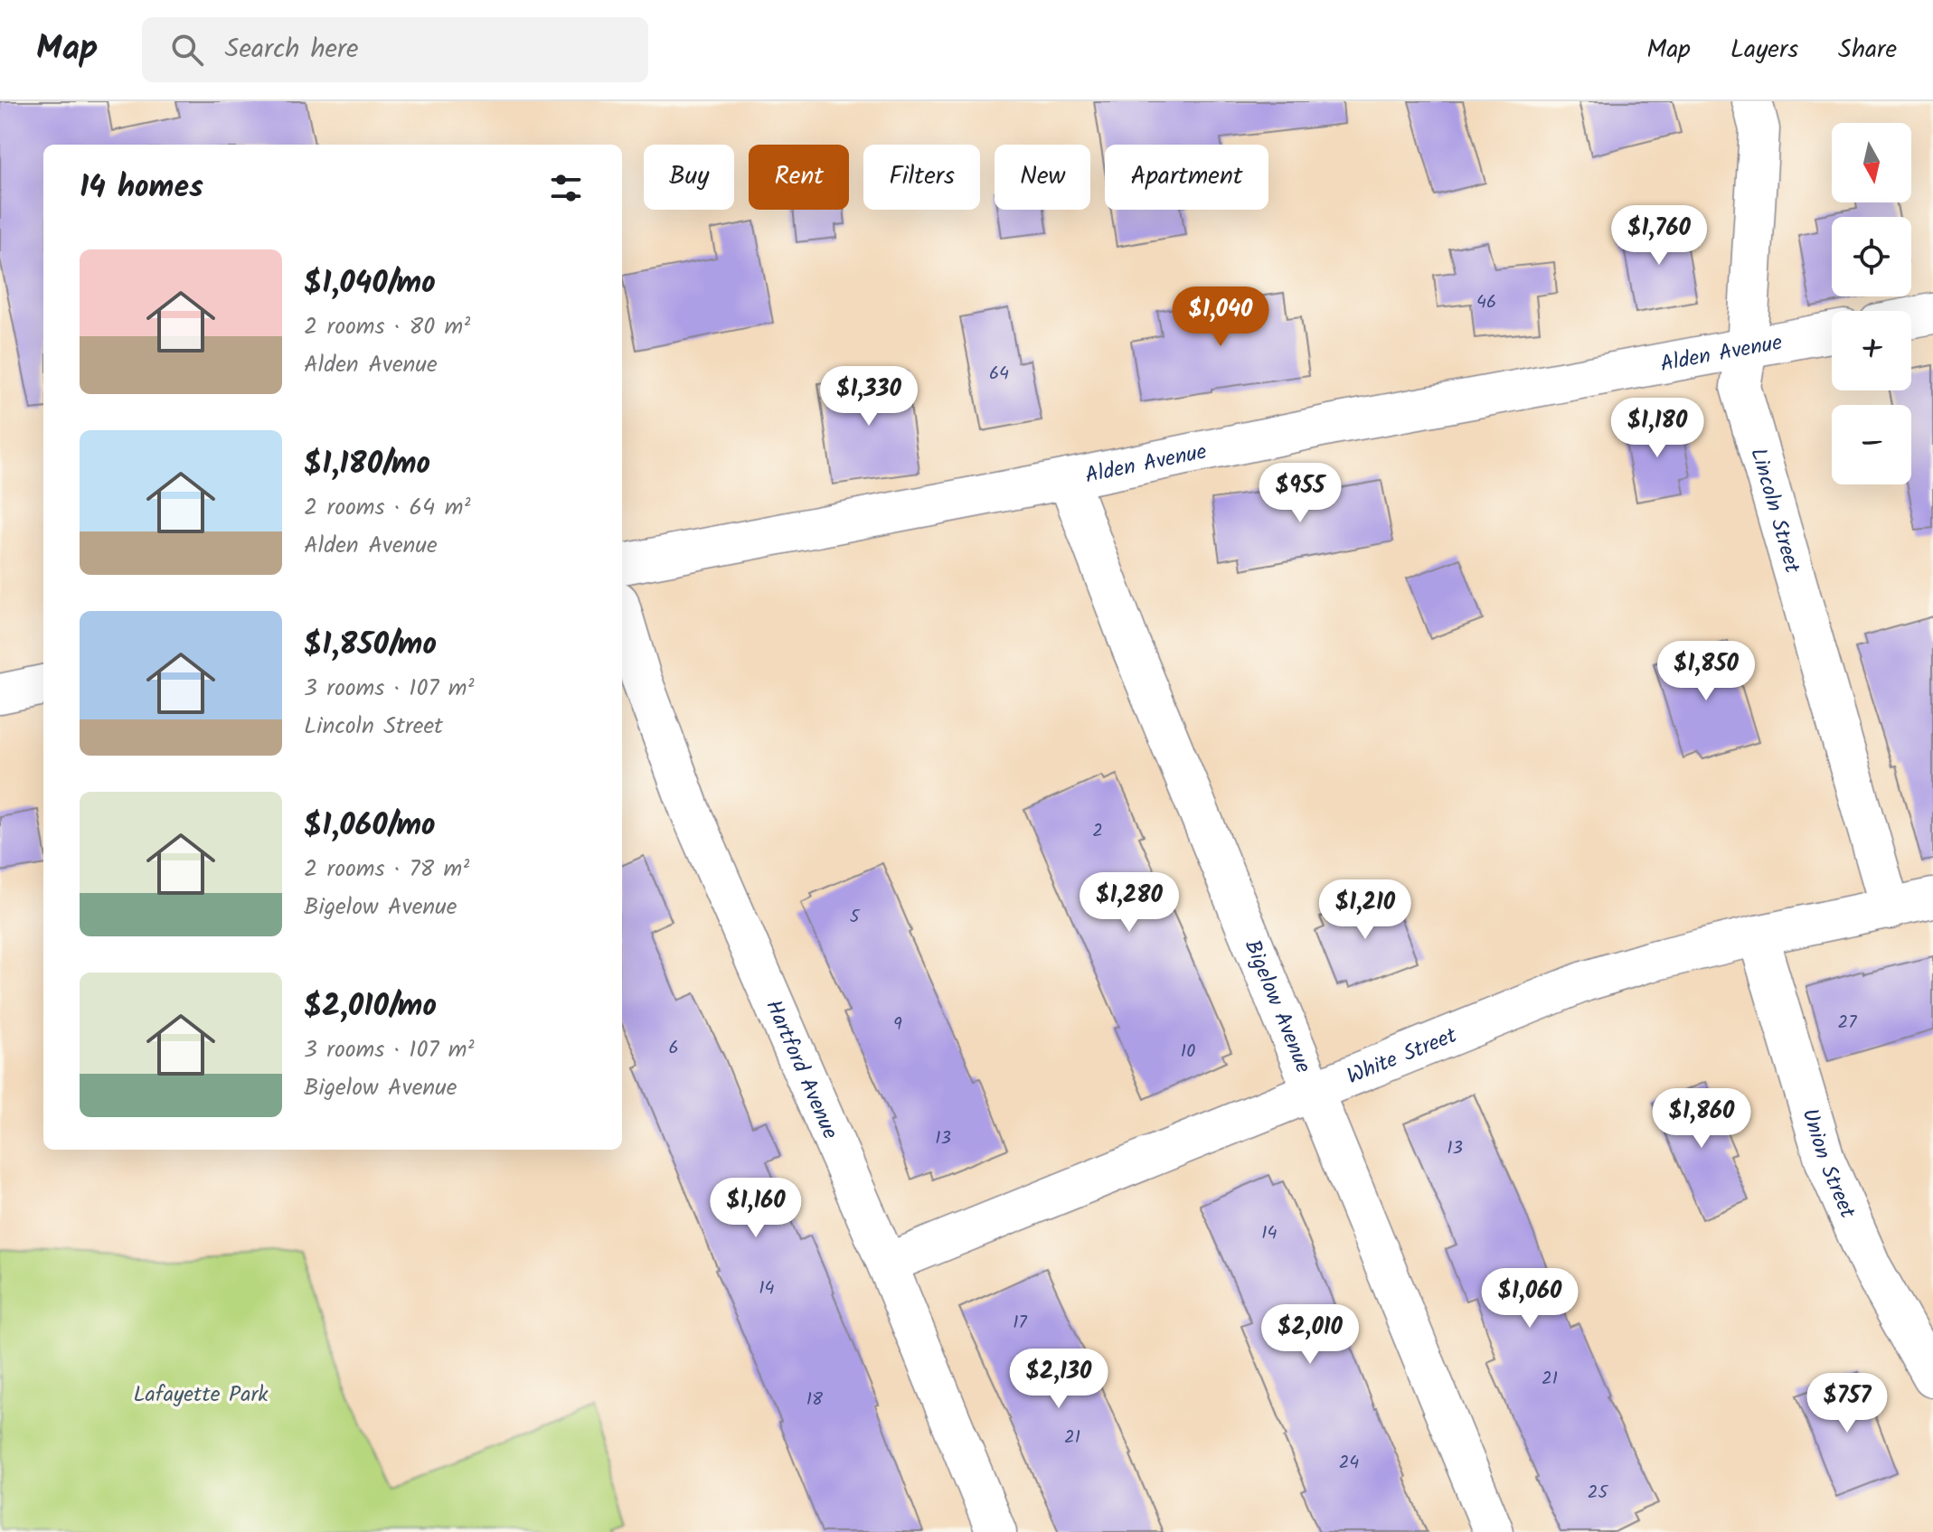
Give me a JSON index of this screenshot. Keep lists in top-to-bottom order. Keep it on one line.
{"streets":{"street":["Alden Avenue","Lincoln Street","Bigelow Avenue","White Street","Hartford Avenue","Union Street"]},"crossings":[["Alden Avenue","Lincoln Street"],["Alden Avenue","Bigelow Avenue"],["Lincoln Street","White Street"],["Bigelow Avenue","White Street"],["White Street","Hartford Avenue"],["White Street","Union Street"]],"parks":["Lafayette Park"],"house_numbers":["46","64","2","5","27","9","6","10","13","13","14","14","17","21","18","21","24","25"],"north":"bottom","page":{"header":"Map","search":"Search here","nav":["Map","Layers","Share"],"map_buttons":["+","−"],"chip":["Buy","Rent","Filters","New","Apartment"],"heading":"14 homes","price":["$1,760","$1,040","$1,330","$1,180","$955","$1,850","$1,280","$1,210","$1,860","$1,160","$1,060","$2,010","$2,130","$757"],"list":[{"name":"$1,040/mo","note":"2 rooms · 80 m² · Alden Avenue"},{"name":"$1,180/mo","note":"2 rooms · 64 m² · Alden Avenue"},{"name":"$1,850/mo","note":"3 rooms · 107 m² · Lincoln Street"},{"name":"$1,060/mo","note":"2 rooms · 78 m² · Bigelow Avenue"},{"name":"$2,010/mo","note":"3 rooms · 107 m² · Bigelow Avenue"}]}}
